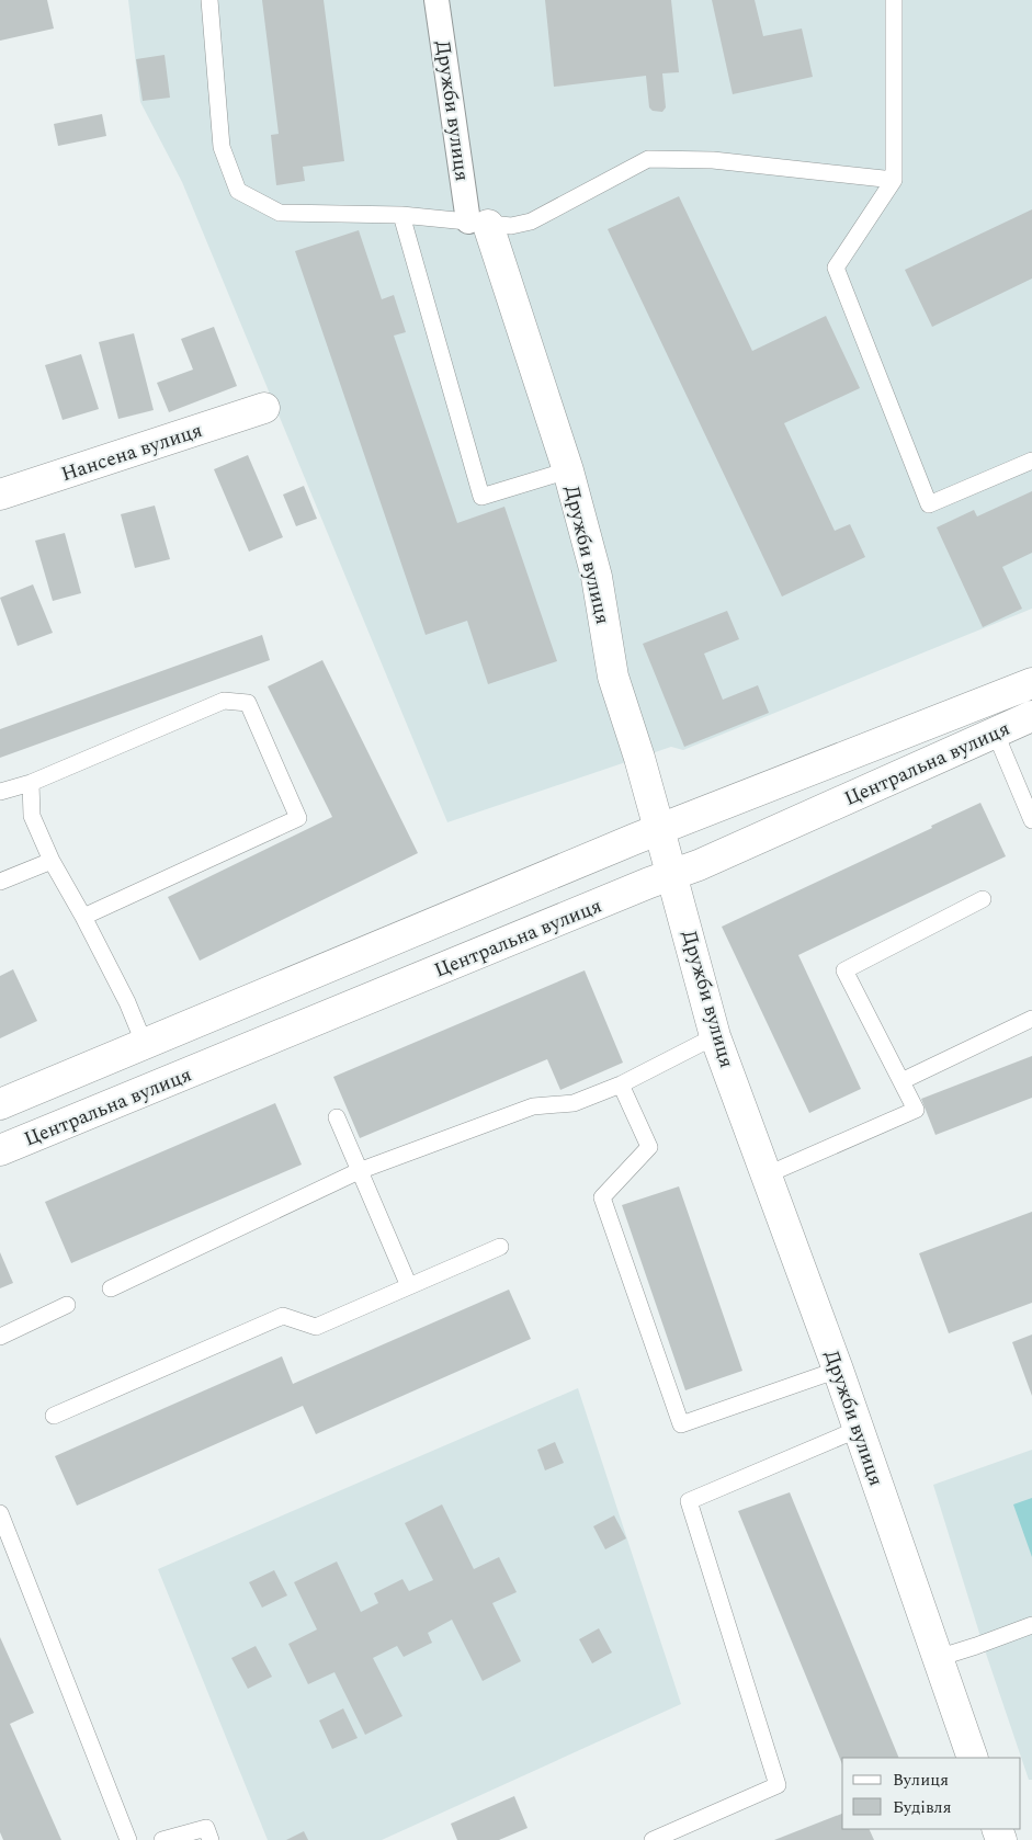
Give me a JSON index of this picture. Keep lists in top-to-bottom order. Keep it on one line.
{"streets":{"street":["Дружби вулиця","Нансена вулиця","Центральна вулиця"]},"crossings":[["Дружби вулиця","Центральна вулиця"]],"legend":["Вулиця","Будівля"]}
